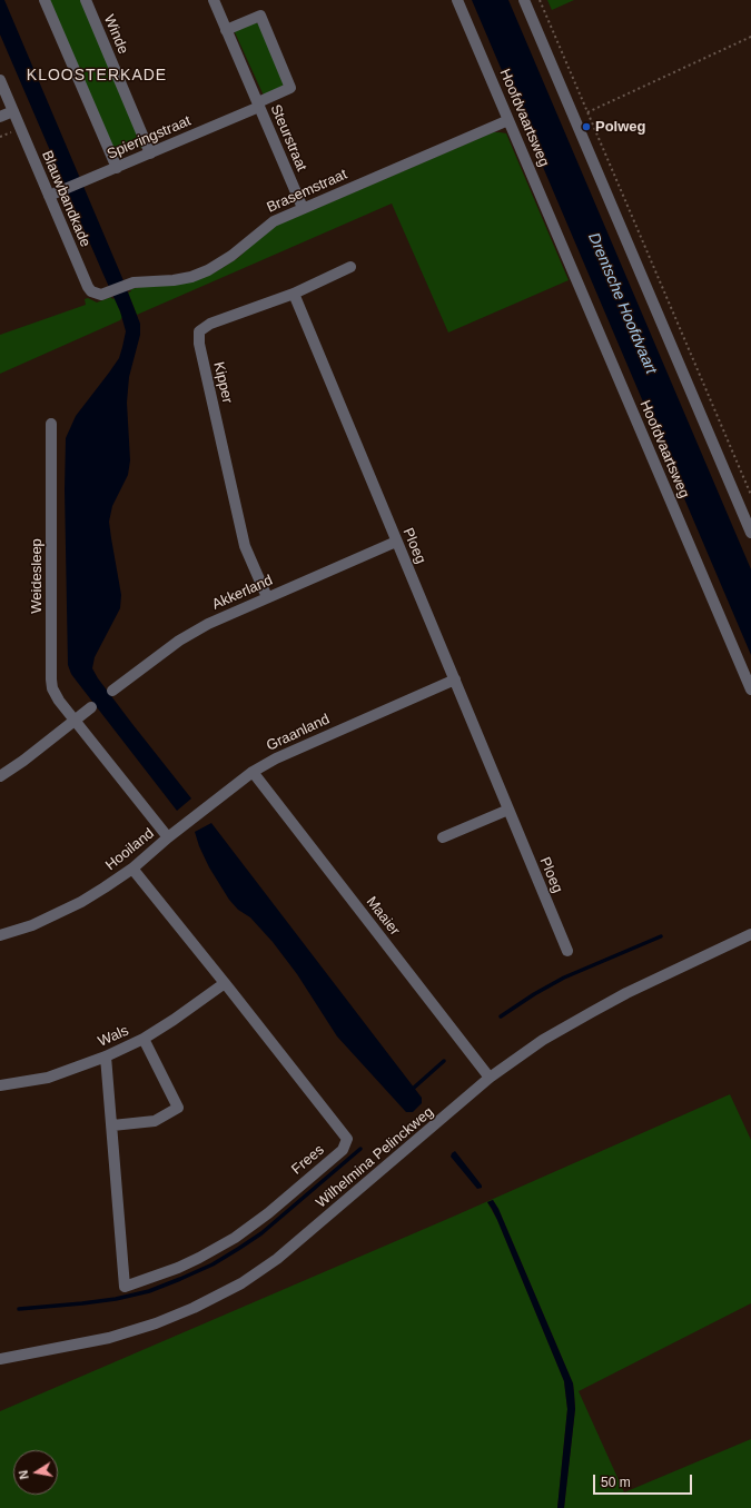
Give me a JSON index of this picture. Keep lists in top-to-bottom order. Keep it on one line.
{"streets":{"street":["Winde","Hoofdvaartsweg","Spieringstraat","Steurstraat","Brasemstraat","Blauwbandkade","Kipper","Ploeg","Weidesleep","Akkerland","Graanland","Hooiland","Maaier","Wals","Wilhelmina Pelinckweg","Frees"]},"crossings":[["Winde","Spieringstraat"],["Hoofdvaartsweg","Brasemstraat"],["Spieringstraat","Steurstraat"],["Spieringstraat","Blauwbandkade"],["Steurstraat","Brasemstraat"],["Brasemstraat","Blauwbandkade"],["Kipper","Ploeg"],["Kipper","Akkerland"],["Ploeg","Akkerland"],["Ploeg","Graanland"],["Weidesleep","Hooiland"],["Graanland","Hooiland"],["Graanland","Maaier"],["Hooiland","Frees"],["Maaier","Wilhelmina Pelinckweg"],["Wals","Frees"]],"districts":["KLOOSTERKADE"],"water":["Drentsche Hoofdvaart"],"places":["Polweg"],"scale_bar":"50 m","north":"left"}
